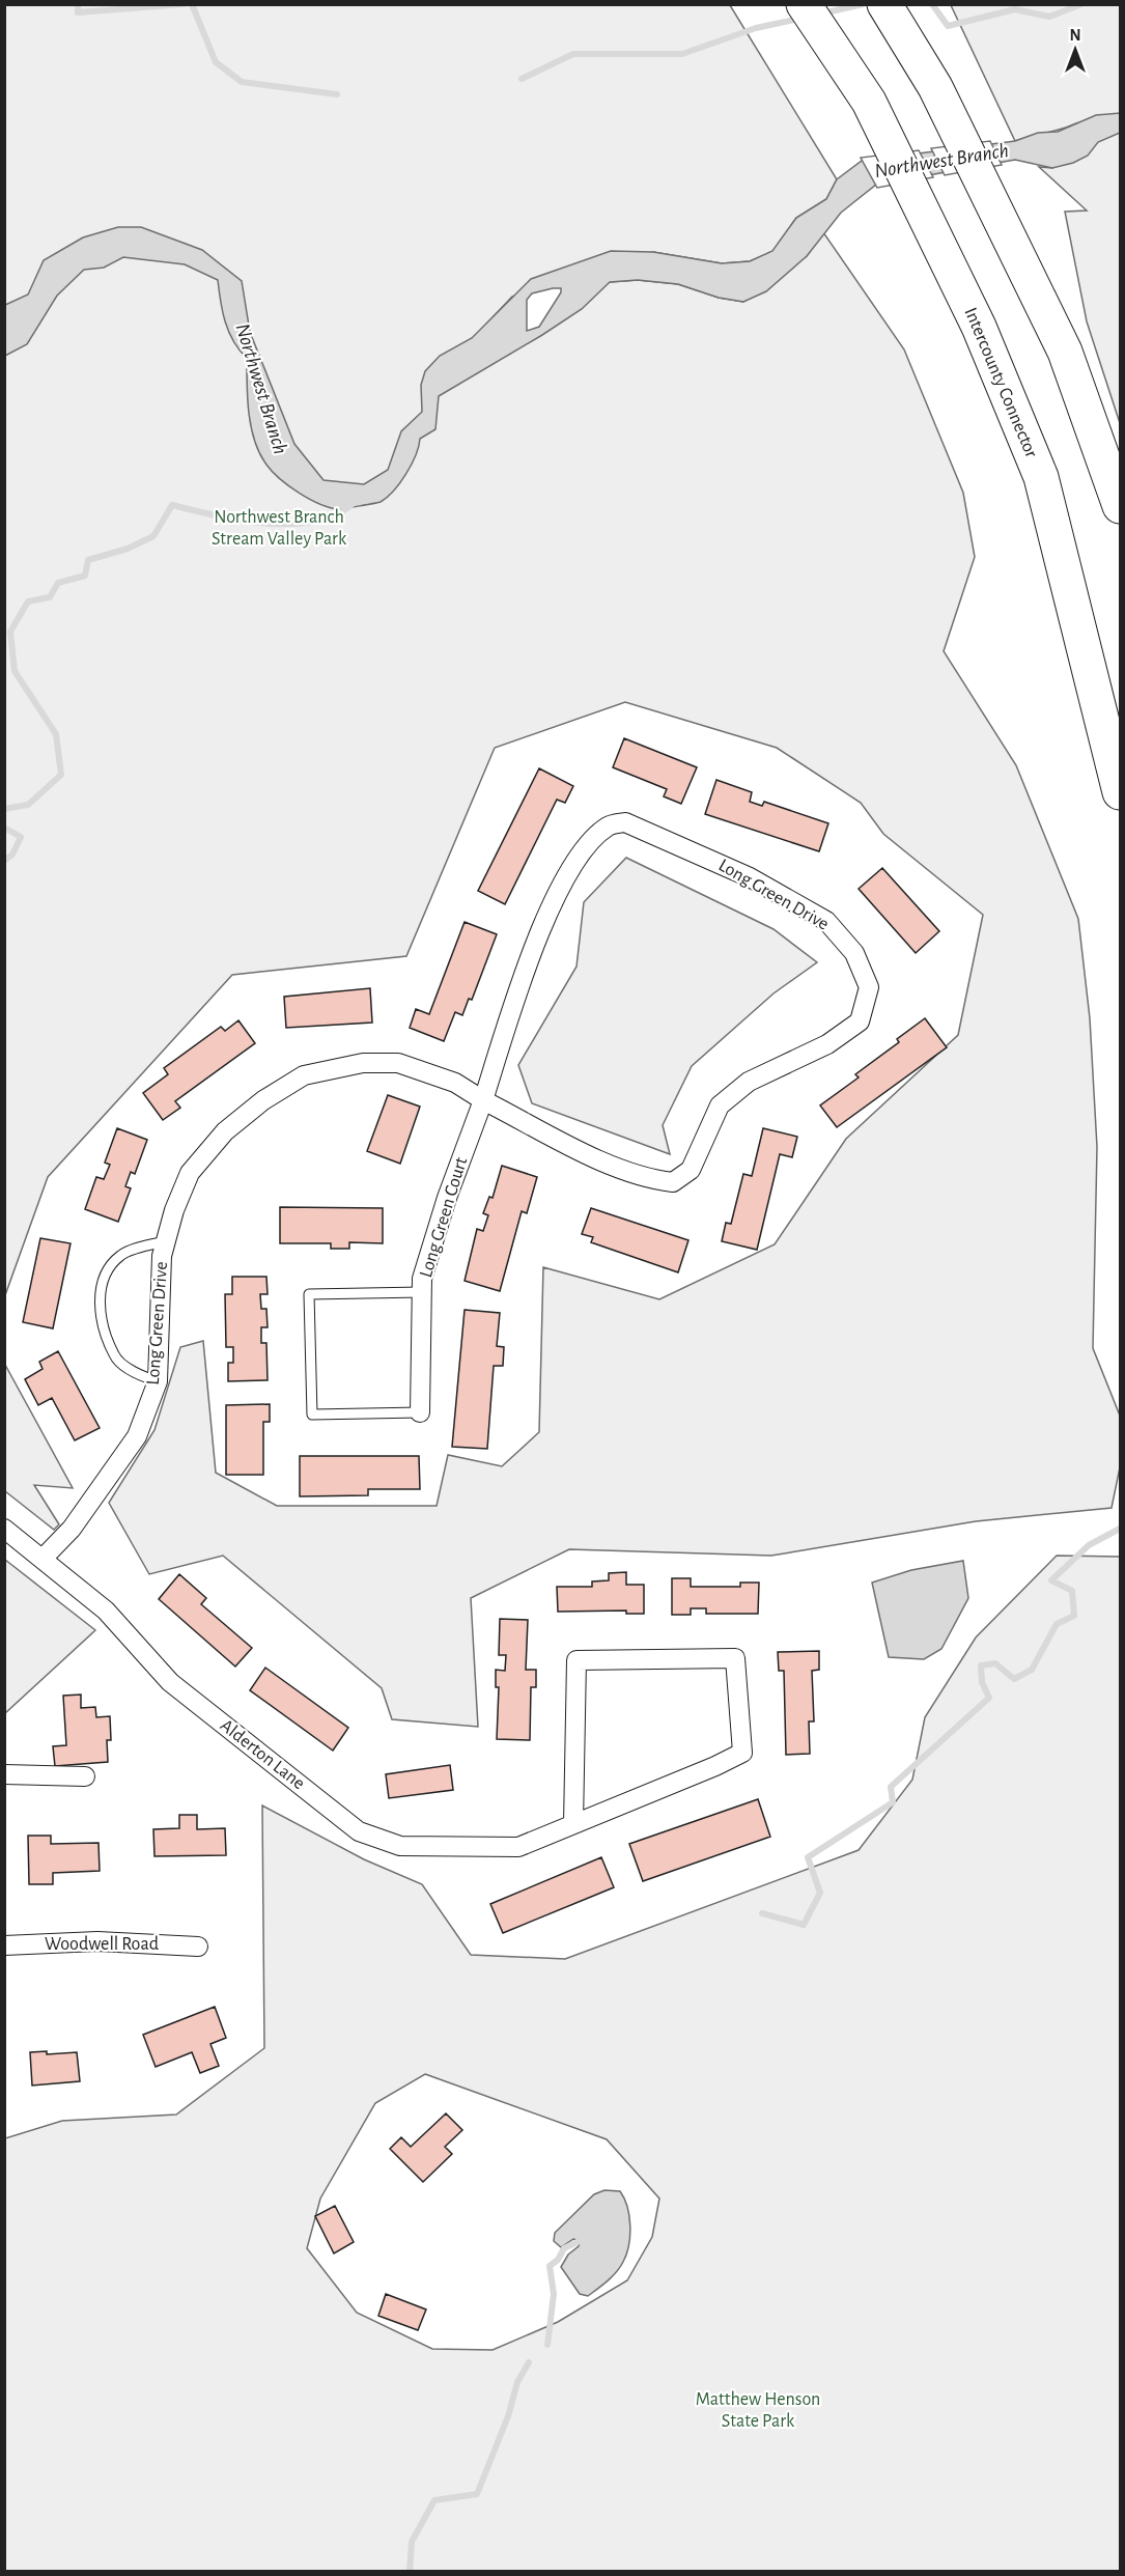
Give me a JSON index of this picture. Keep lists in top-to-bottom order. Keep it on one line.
{"streets":{"highway":["Intercounty Connector"],"street":["Long Green Drive","Long Green Court","Alderton Lane","Woodwell Road"]},"crossings":[["Long Green Drive","Long Green Court"],["Long Green Drive","Alderton Lane"]],"water":["Northwest Branch"],"parks":["Northwest Branch Stream Valley Park","Matthew Henson State Park"],"north":"top"}
